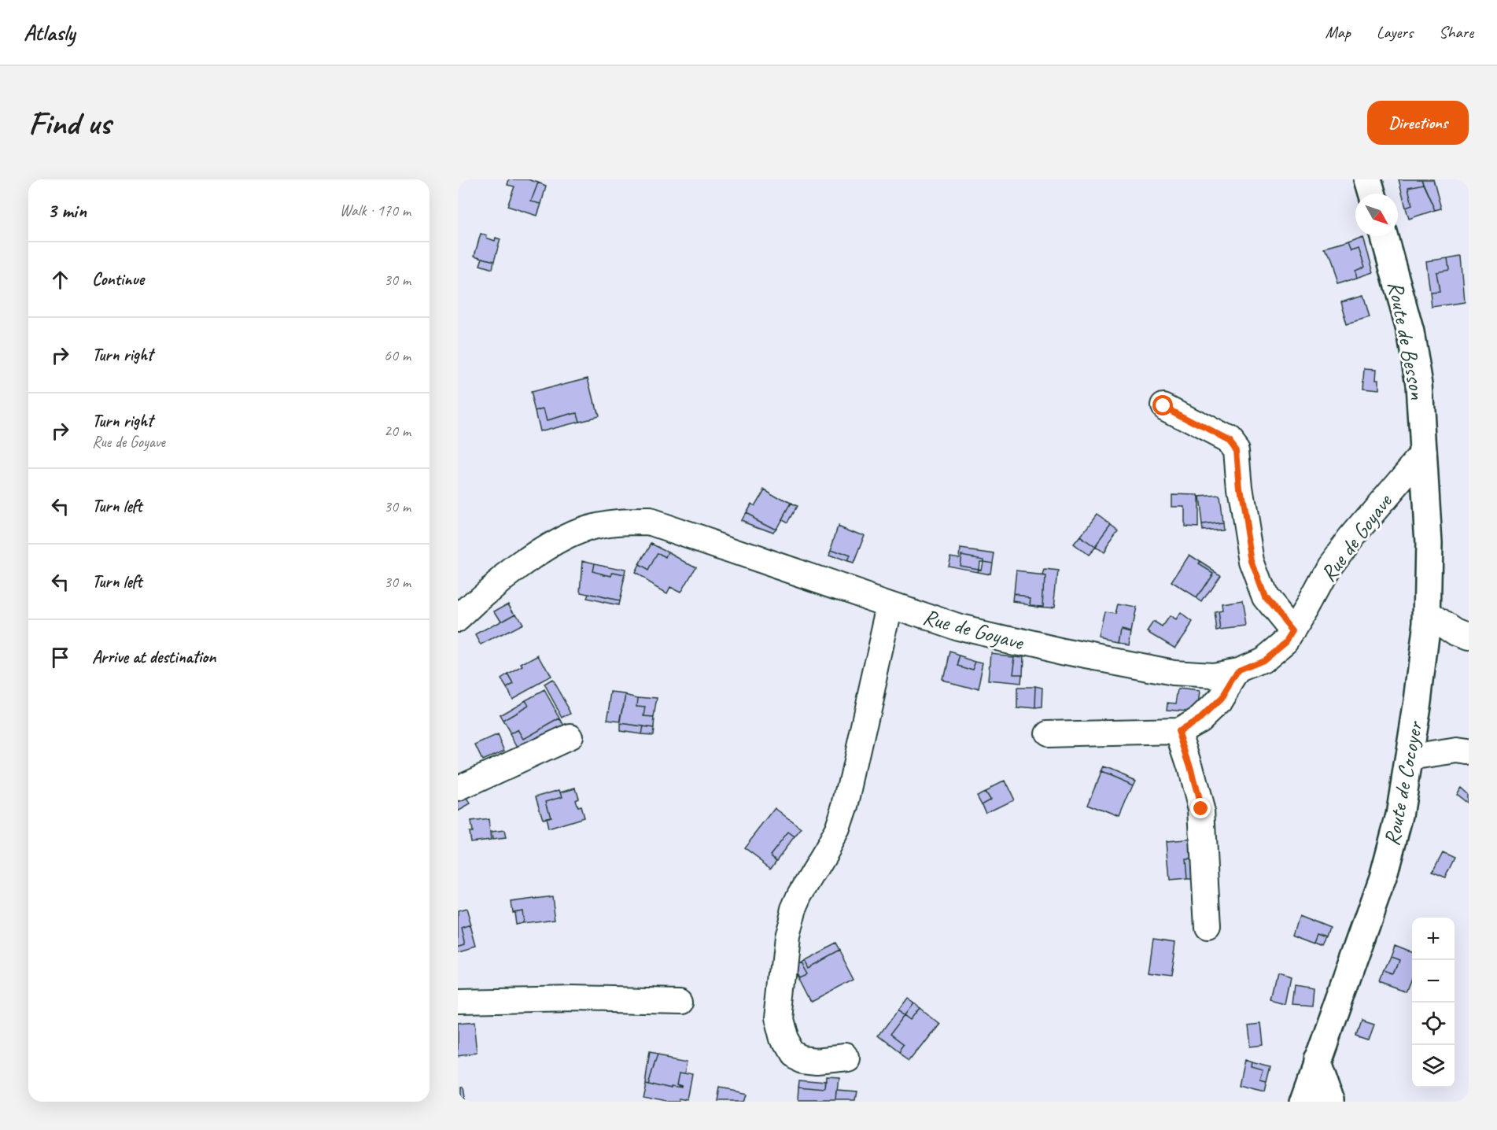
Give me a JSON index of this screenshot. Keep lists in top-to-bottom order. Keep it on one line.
{"streets":{"main road":["Route de Besson","Route de Cocoyer"],"street":["Rue de Goyave"]},"crossings":[["Route de Besson","Rue de Goyave"],["Route de Besson","Route de Cocoyer"],["Rue de Goyave","Route de Cocoyer"]],"north":"bottom right","page":{"header":"Atlasly","nav":["Map","Layers","Share"],"buttons":"Directions","title":"Find us","heading":["3 min","Walk · 170 m"],"list":[["Continue","30 m"],["Turn right","60 m"],["Turn right","Rue de Goyave","20 m"],["Turn left","30 m"],["Turn left","30 m"],"Arrive at destination"],"map_buttons":["+","−"]}}
